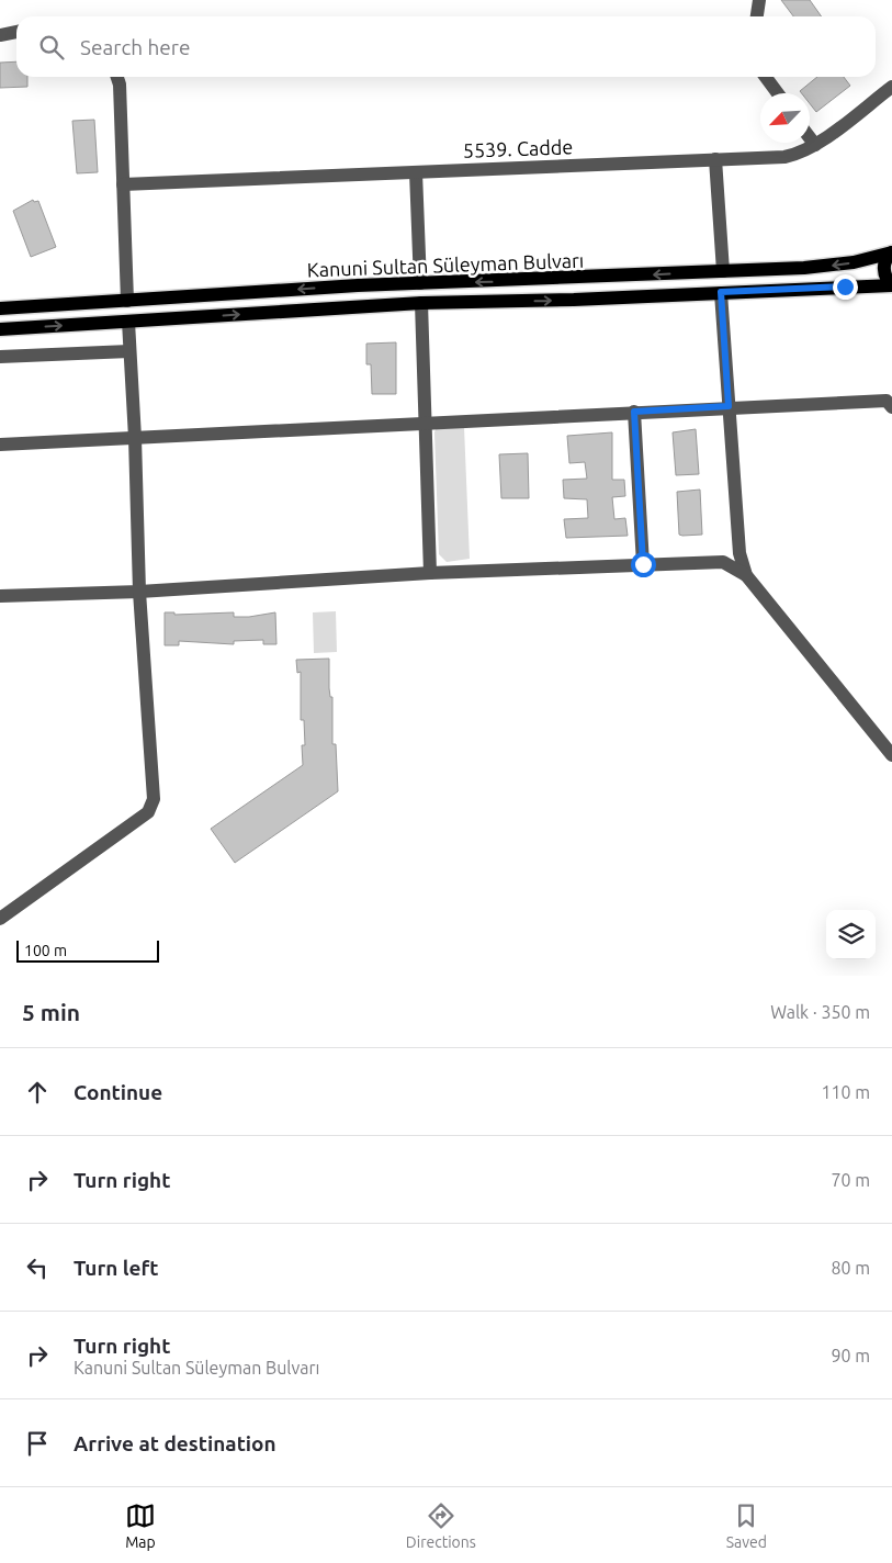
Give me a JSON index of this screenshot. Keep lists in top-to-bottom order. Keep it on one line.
{"streets":{"main road":["Kanuni Sultan Süleyman Bulvarı"],"street":["5539. Cadde"]},"scale_bar":"100 m","north":"bottom left","page":{"search":"Search here","scale":"100 m","heading":["5 min","Walk · 350 m"],"list":[["Continue","110 m"],["Turn right","70 m"],["Turn left","80 m"],["Turn right","Kanuni Sultan Süleyman Bulvarı","90 m"],"Arrive at destination"],"nav":["Map","Directions","Saved"]}}
